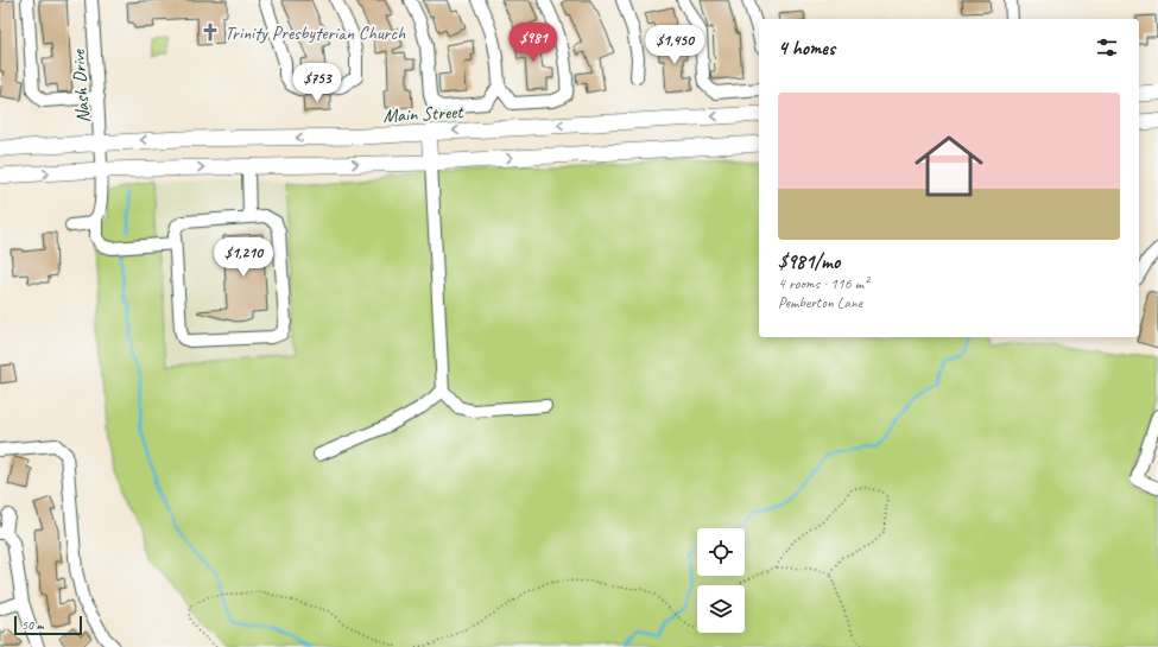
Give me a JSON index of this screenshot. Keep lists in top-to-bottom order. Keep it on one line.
{"streets":{"main road":["Main Street"],"street":["Nash Drive"]},"crossings":[["Nash Drive","Main Street"]],"places":{"church":["Trinity Presbyterian Church"]},"scale_bar":"50 m","page":{"heading":"4 homes","price":["$981","$1,450","$753","$1,210"],"list":[{"name":"$981/mo","note":"4 rooms · 116 m² · Pemberton Lane"}],"scale":"50 m"}}
